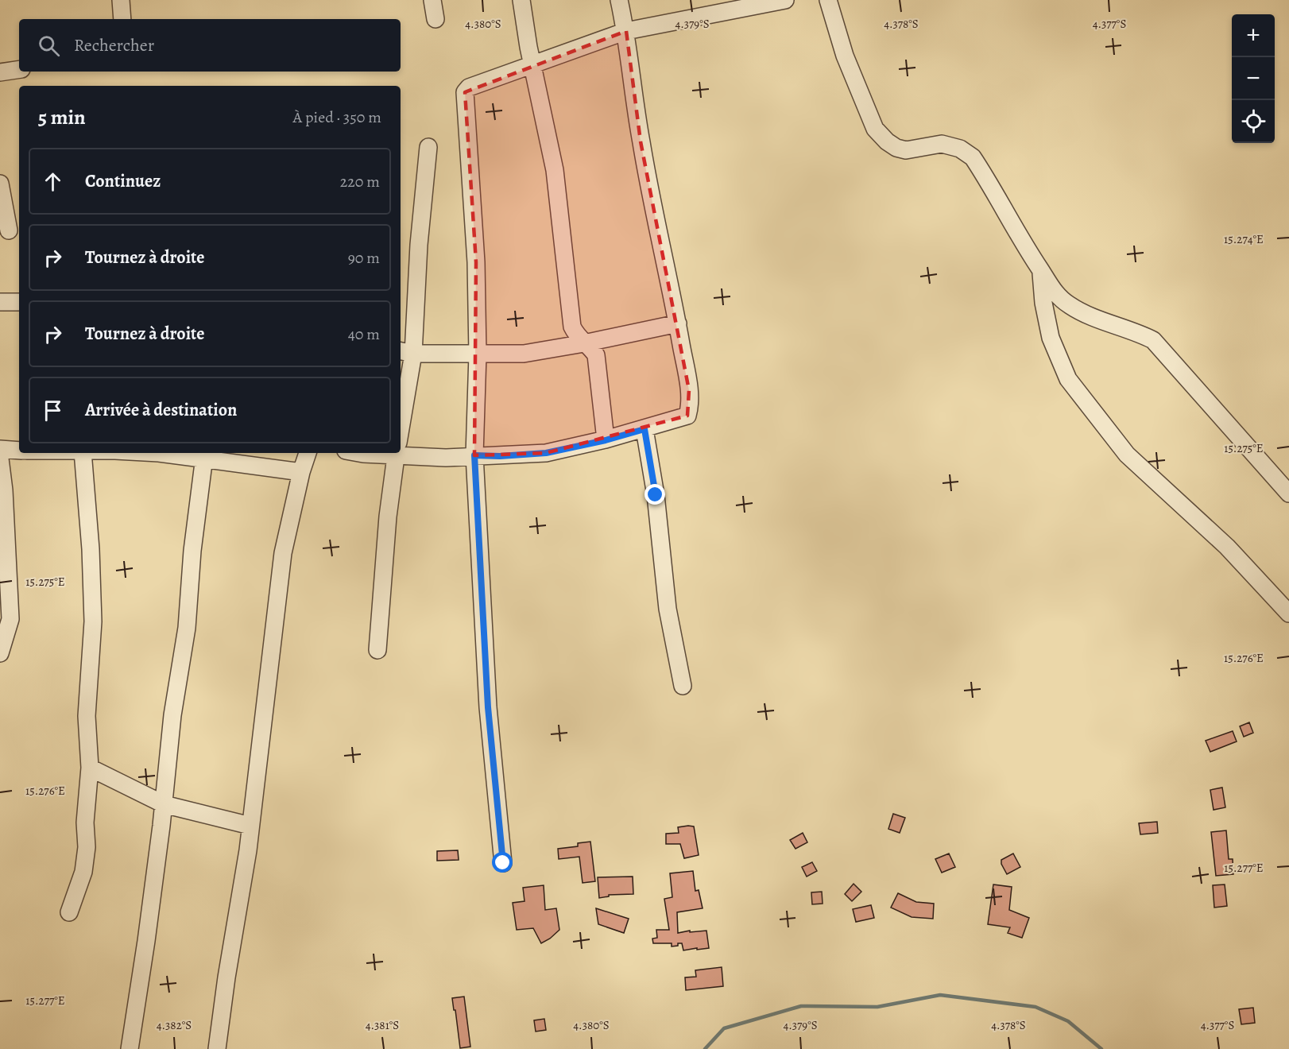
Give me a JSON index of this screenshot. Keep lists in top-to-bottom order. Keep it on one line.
{"page":{"map_buttons":["+","−"],"search":"Rechercher","heading":["5 min","À pied · 350 m"],"list":[["Continuez","220 m"],["Tournez à droite","90 m"],["Tournez à droite","40 m"],"Arrivée à destination"]},"coordinates":["4.380°S","4.379°S","4.378°S","4.377°S","15.274°E","15.275°E","15.276°E","15.277°E","4.382°S","4.381°S"]}
